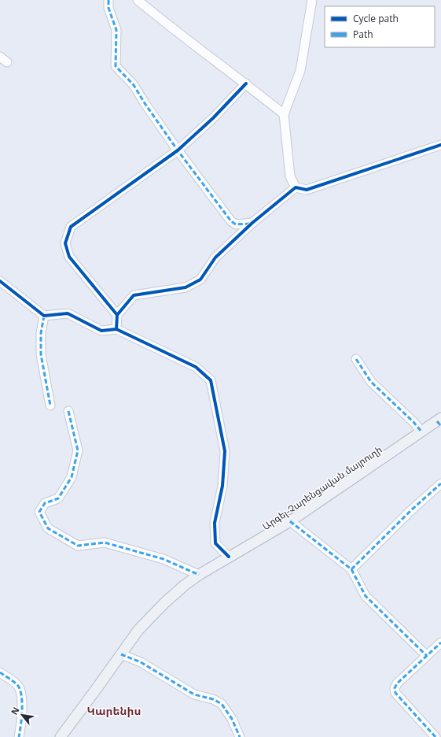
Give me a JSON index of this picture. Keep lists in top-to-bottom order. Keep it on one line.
{"streets":{"main road":["Արգել-Չարենցավան մայրուղի"]},"districts":["Կարենիս"],"legend":["Cycle path","Path"],"north":"top left"}
